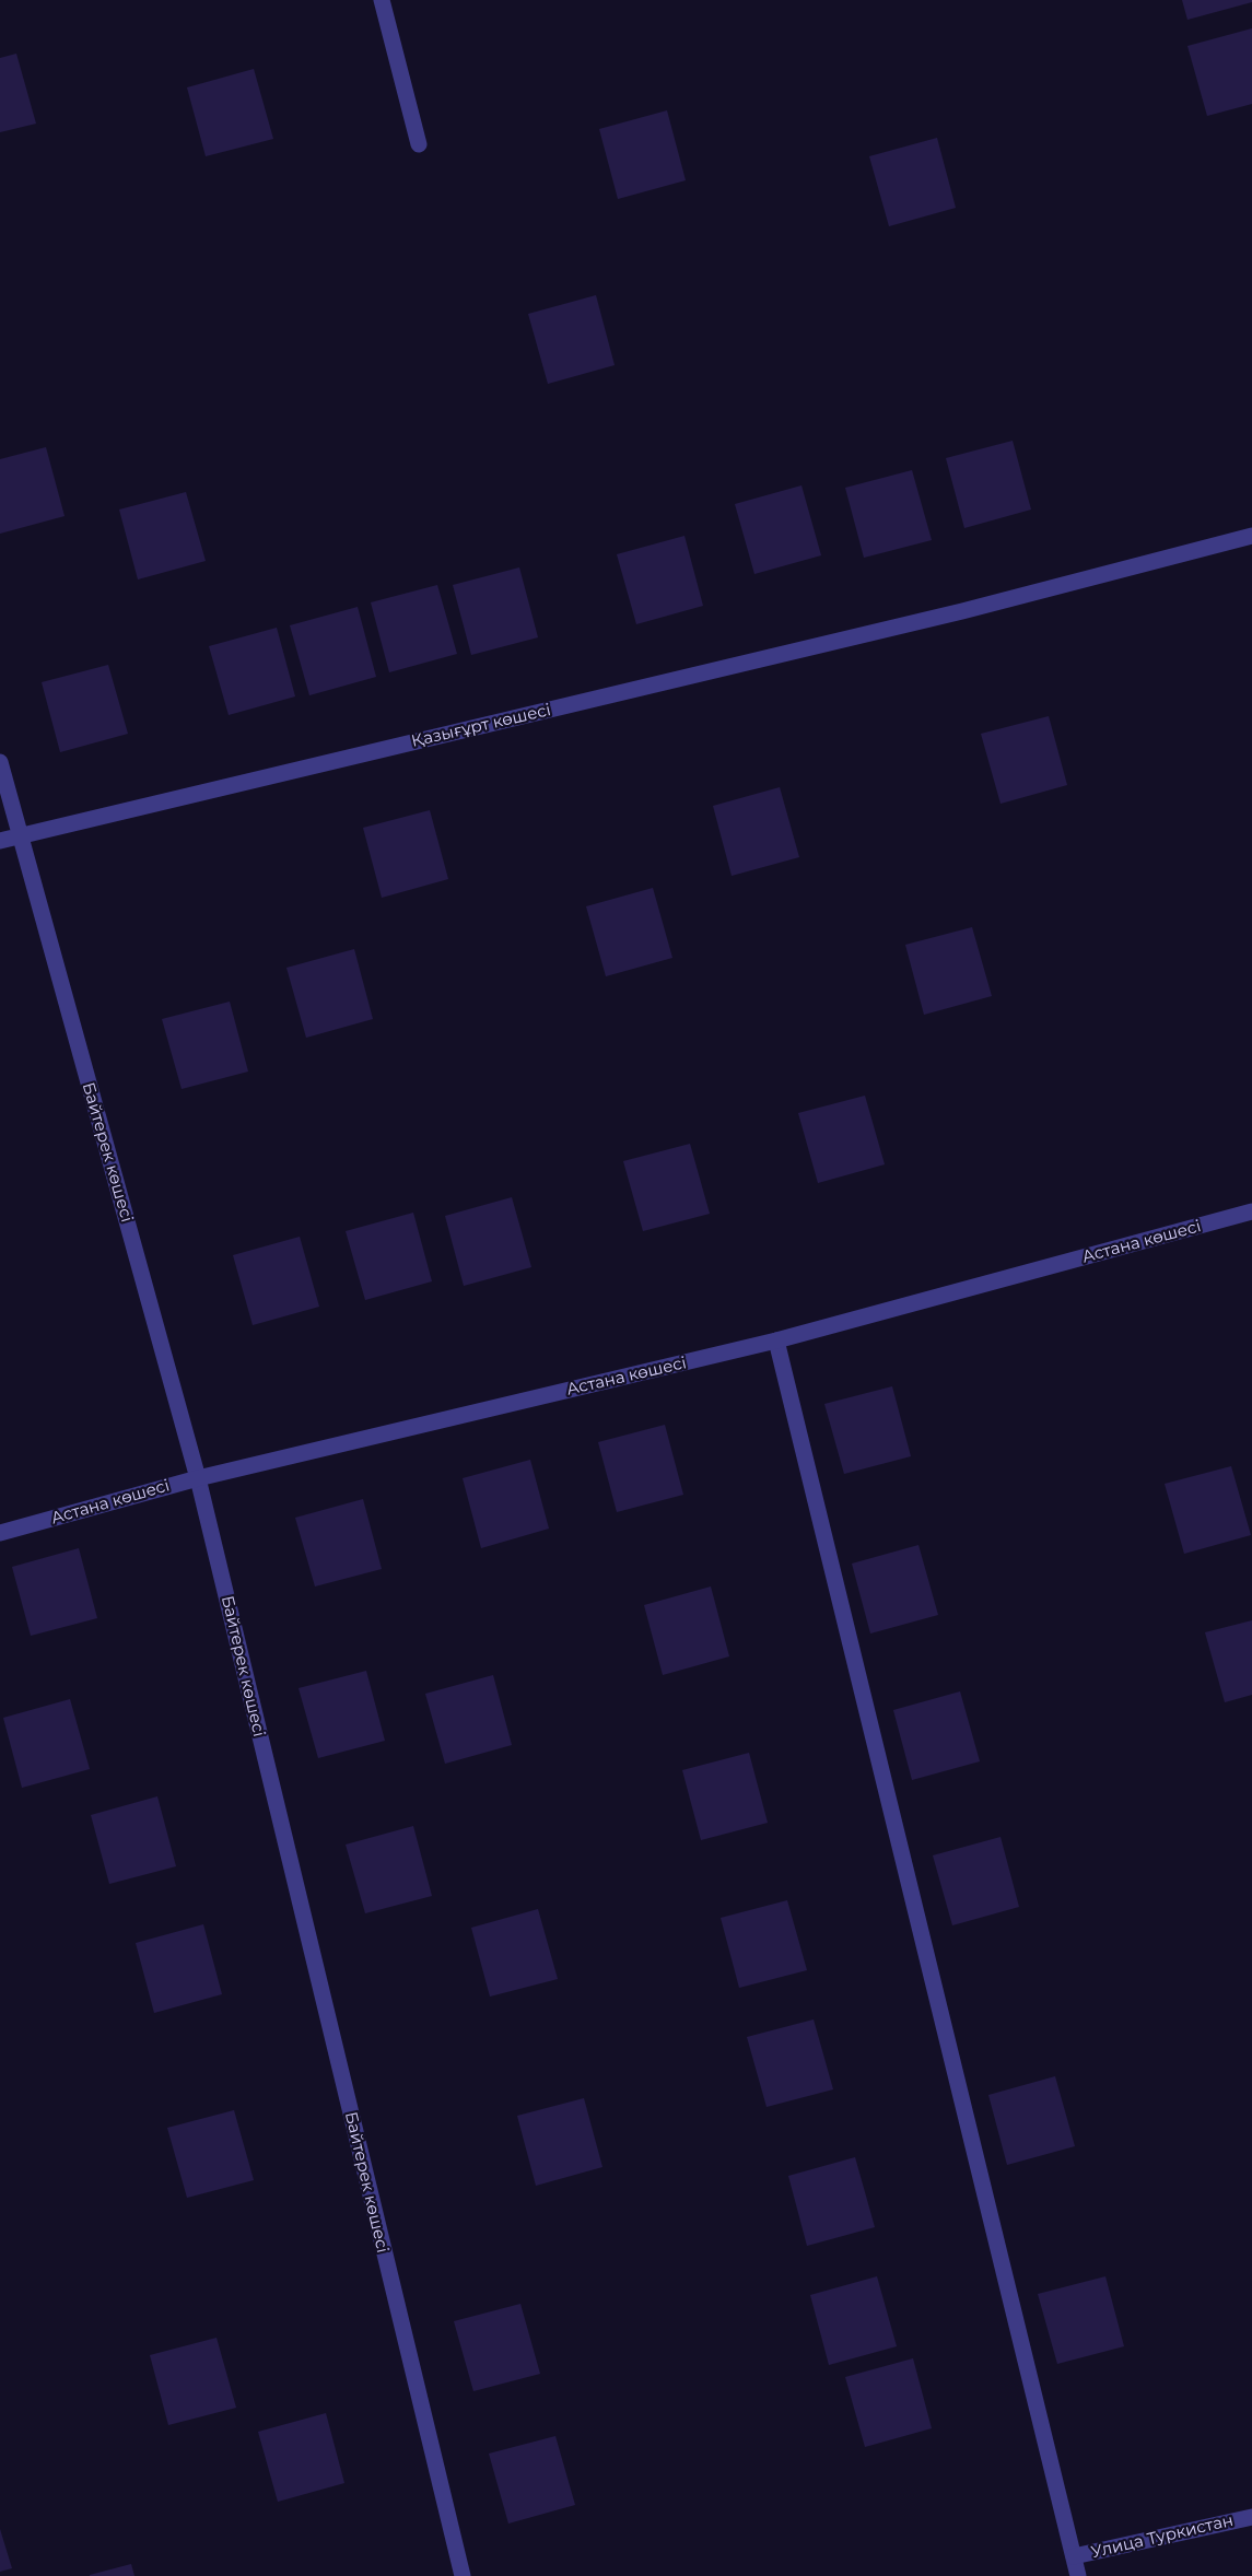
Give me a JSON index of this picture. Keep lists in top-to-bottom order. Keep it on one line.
{"streets":{"street":["Қазығұрт көшесі","Байтерек көшесі","Астана көшесі","Улица Туркистан"]},"crossings":[["Қазығұрт көшесі","Байтерек көшесі"],["Байтерек көшесі","Астана көшесі"]]}
